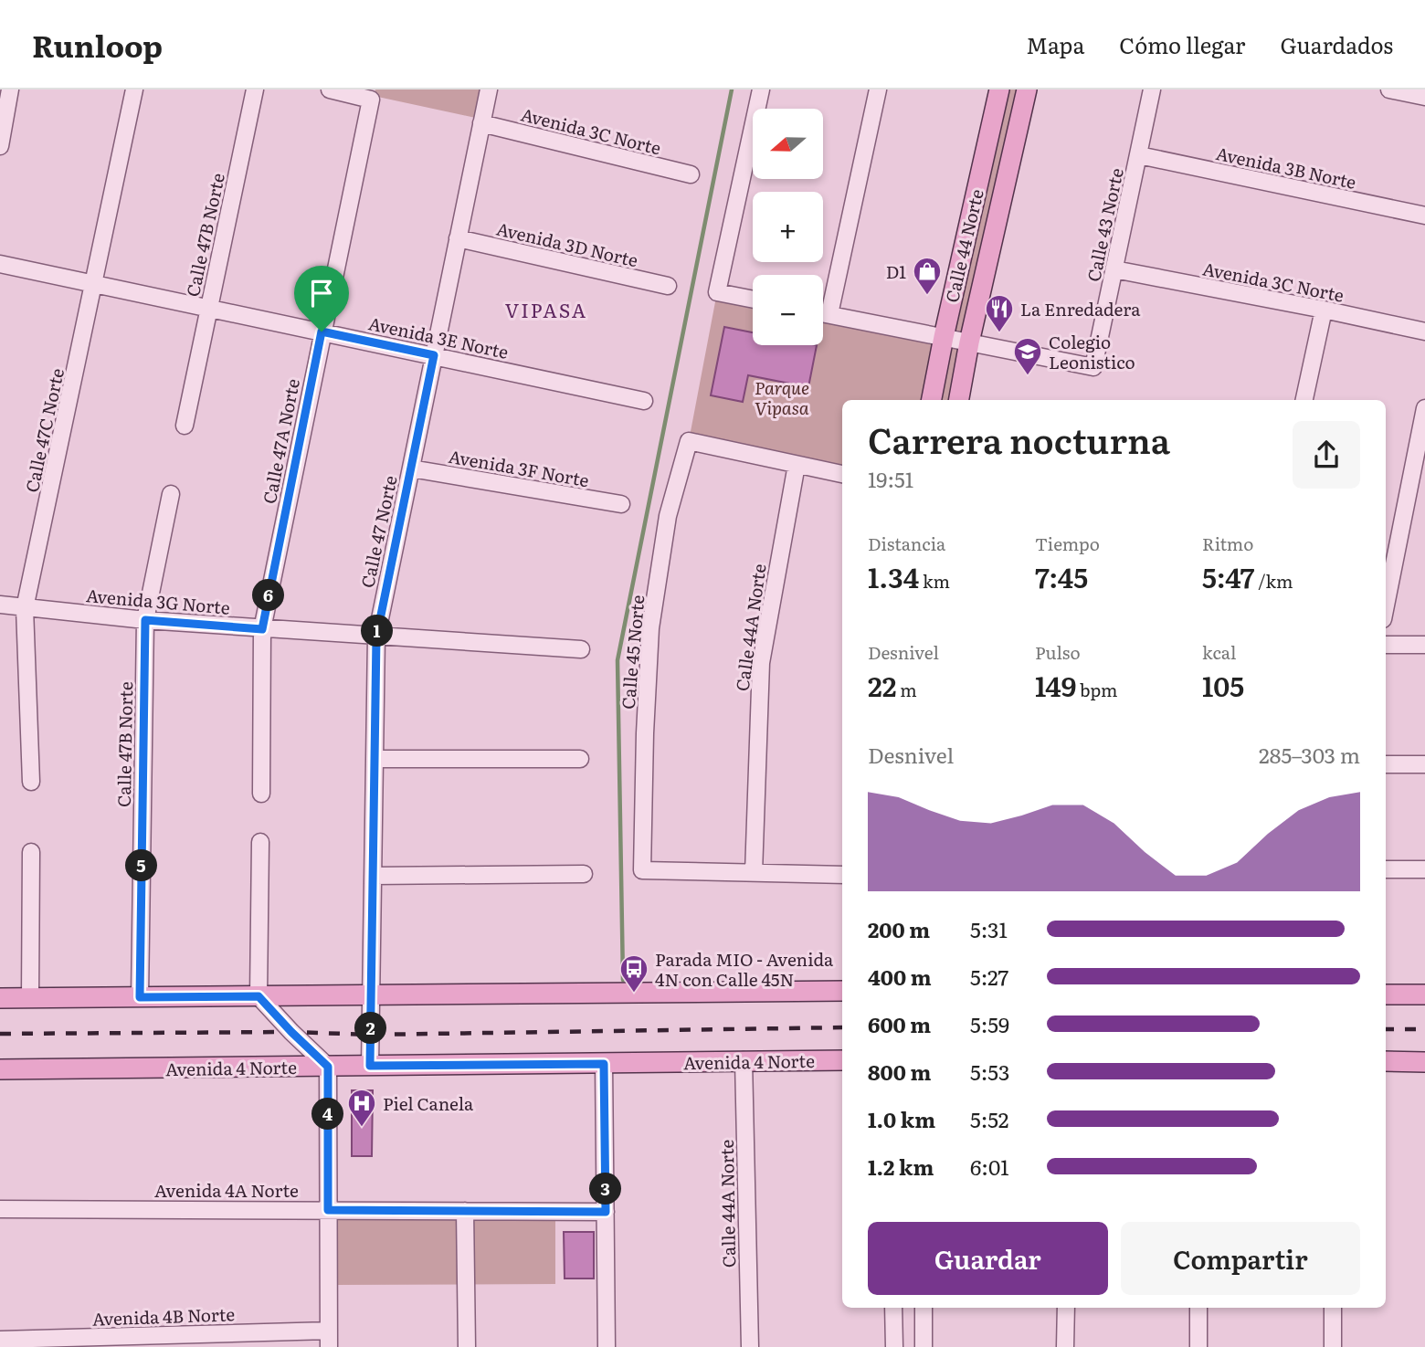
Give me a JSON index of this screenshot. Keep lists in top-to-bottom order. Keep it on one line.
{"streets":{"main road":["Calle 44 Norte","Avenida 4 Norte"],"street":["Avenida 3C Norte","Avenida 3B Norte","Calle 43 Norte","Calle 47B Norte","Avenida 3D Norte","Avenida 3E Norte","Calle 47C Norte","Calle 47A Norte","Avenida 3F Norte","Calle 47 Norte","Avenida 3G Norte","Calle 44A Norte","Calle 45 Norte","Avenida 4A Norte","Avenida 4B Norte"]},"crossings":[["Avenida 3C Norte","Calle 43 Norte"],["Avenida 3C Norte","Calle 47 Norte"],["Avenida 3B Norte","Calle 43 Norte"],["Calle 43 Norte","Calle 44 Norte"],["Calle 47B Norte","Avenida 3E Norte"],["Calle 47B Norte","Avenida 3G Norte"],["Avenida 3D Norte","Calle 47 Norte"],["Avenida 3E Norte","Calle 47C Norte"],["Avenida 3E Norte","Calle 47A Norte"],["Avenida 3E Norte","Calle 47 Norte"],["Calle 47C Norte","Avenida 3G Norte"],["Calle 47A Norte","Avenida 3G Norte"],["Avenida 3F Norte","Calle 47 Norte"],["Calle 47 Norte","Avenida 3G Norte"],["Calle 47 Norte","Avenida 4 Norte"],["Calle 44A Norte","Calle 45 Norte"],["Calle 44A Norte","Avenida 4 Norte"]],"districts":["VIPASA"],"parks":["Parque Vipasa"],"places":{"shop":["D1"],"restaurant":["La Enredadera"],"school or university":["Colegio Leonistico"],"bus stop":["Parada MIO - Avenida 4N con Calle 45N"],"hospital":["Piel Canela"]},"north":"left","page":{"header":"Runloop","nav":["Mapa","Cómo llegar","Guardados"],"map_buttons":["+","−"],"heading":["Carrera nocturna","19:51"],"stats":[["Distancia","1.34 km"],["Tiempo","7:45"],["Ritmo","5:47 /km"],["Desnivel","22 m"],["Pulso","149 bpm"],["kcal","105"]],"pins":["6","1","5","2","4","3"],"chart":["Desnivel","285–303 m"],"list":[{"name":"200 m","note":"5:31"},{"name":"400 m","note":"5:27"},{"name":"600 m","note":"5:59"},{"name":"800 m","note":"5:53"},{"name":"1.0 km","note":"5:52"},{"name":"1.2 km","note":"6:01"}],"buttons":["Guardar","Compartir"]}}
